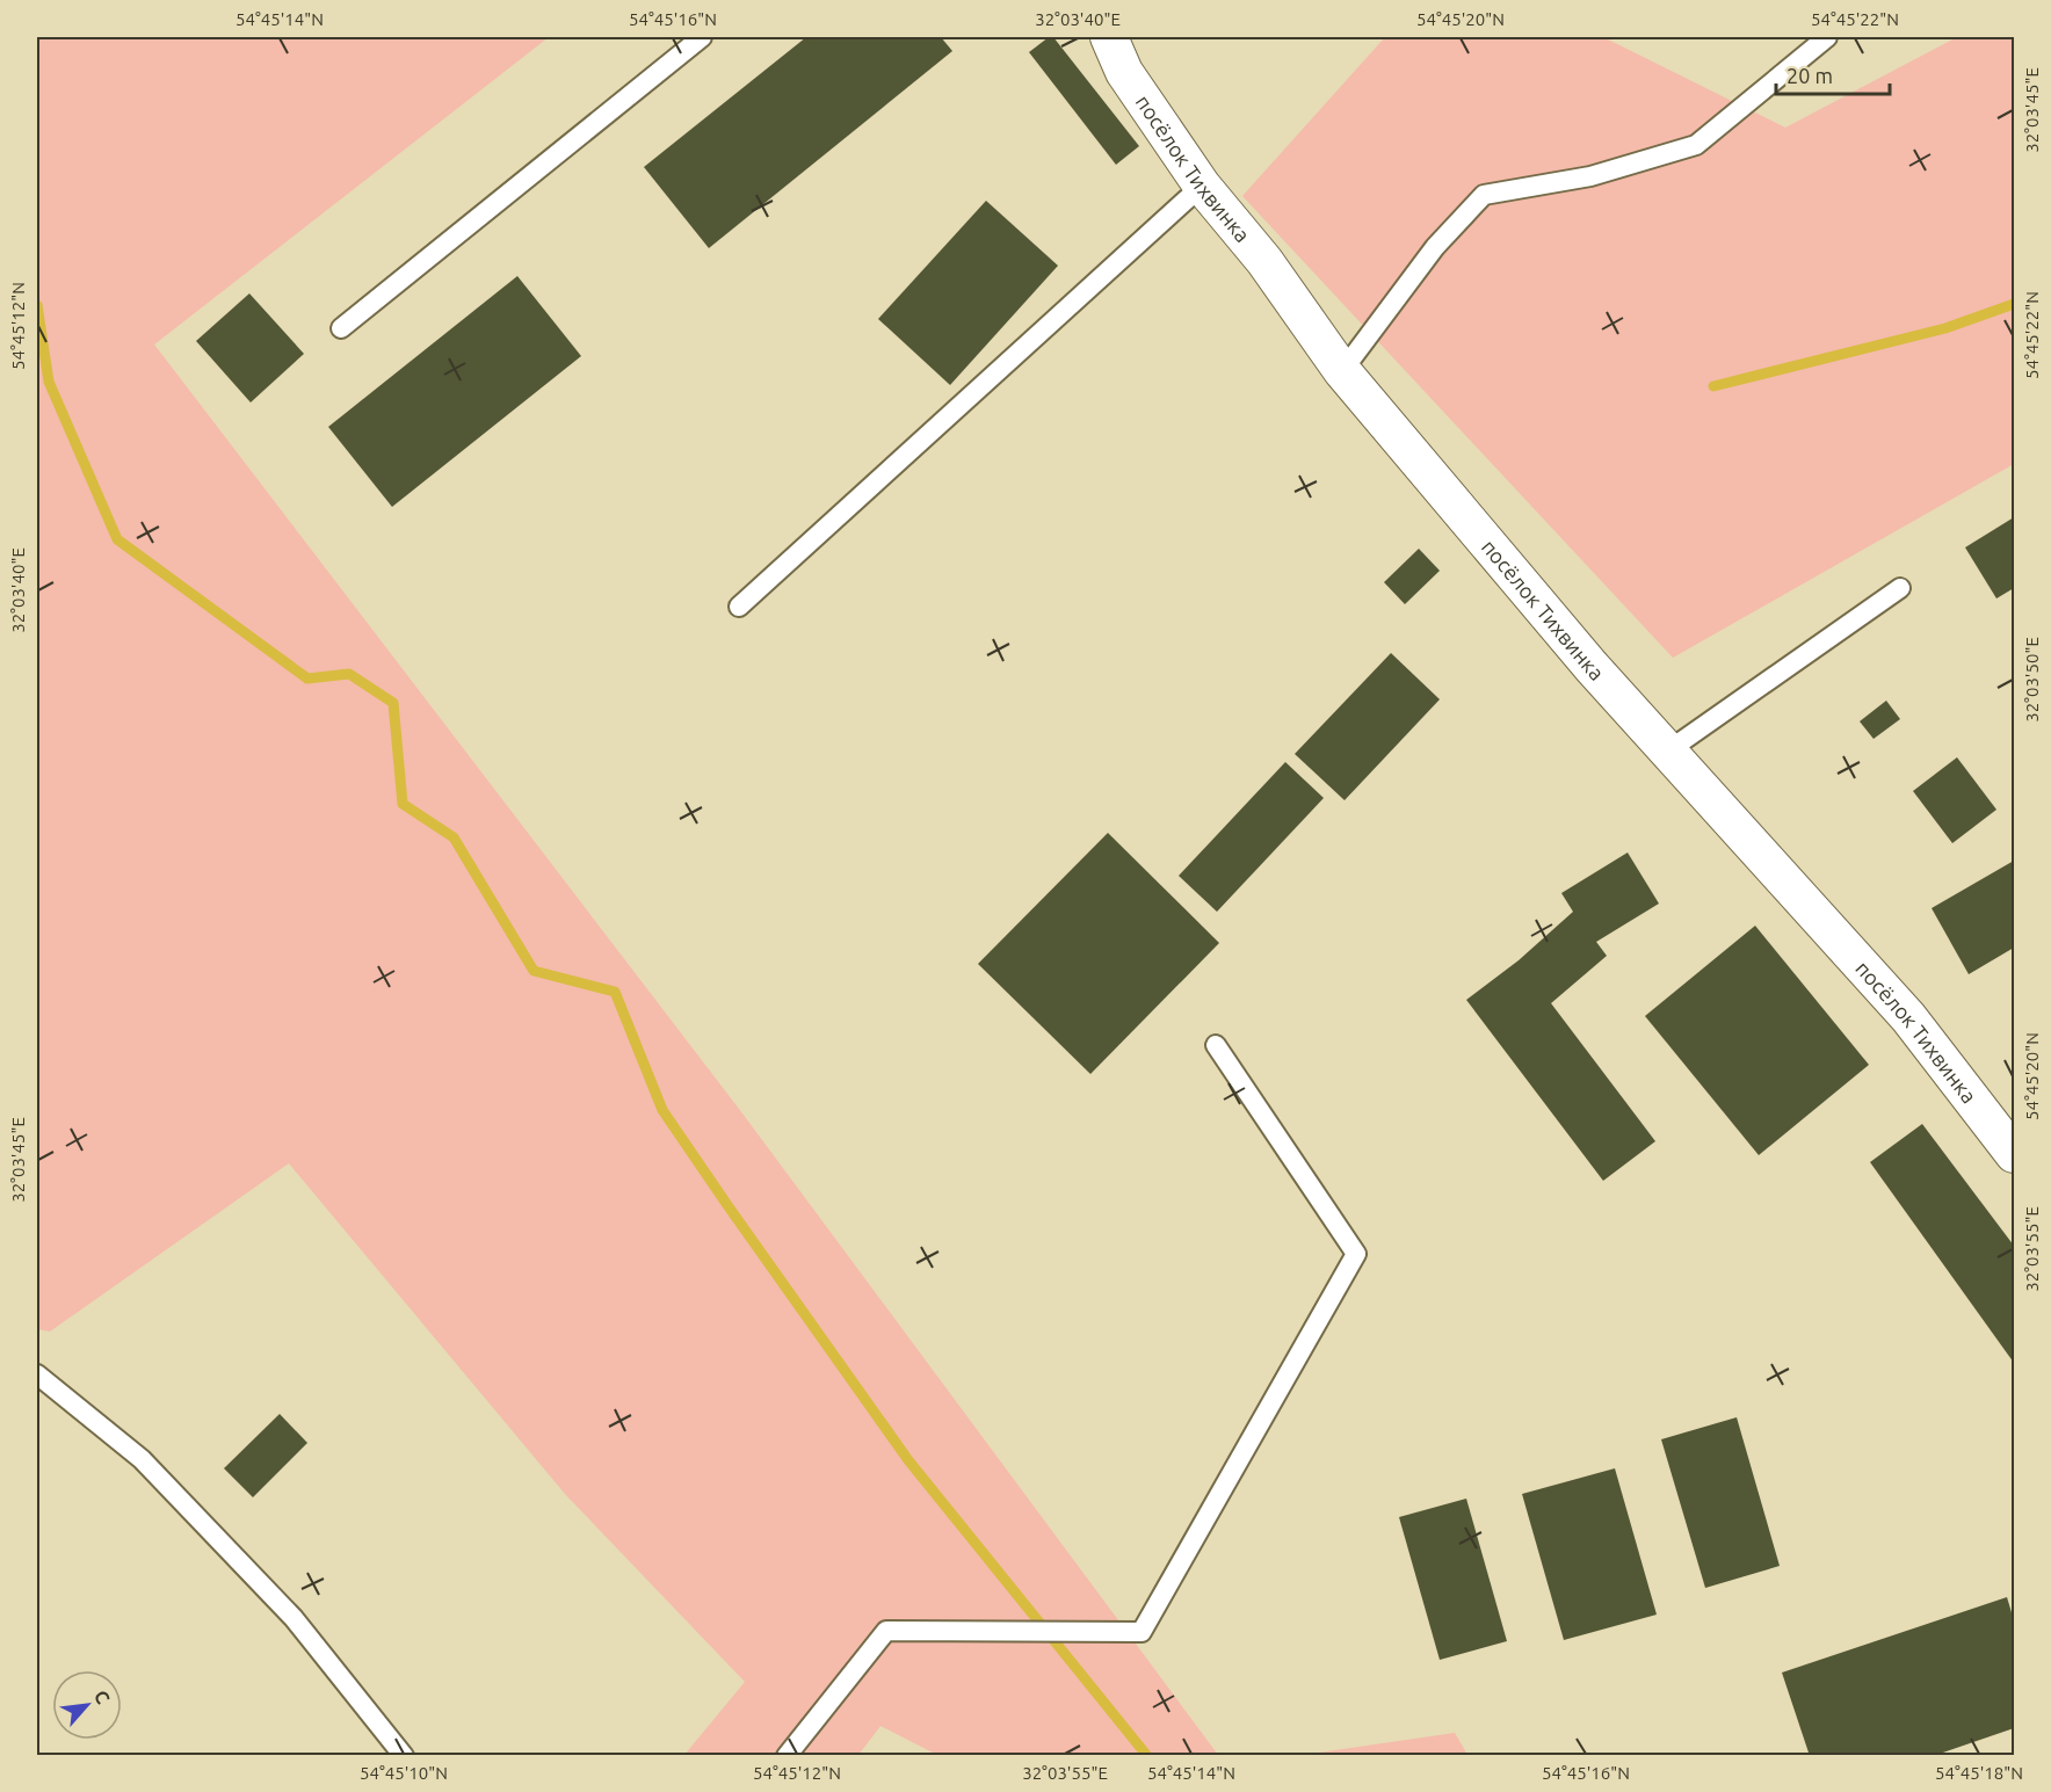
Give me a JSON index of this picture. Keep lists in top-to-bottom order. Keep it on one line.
{"streets":{"street":["посёлок Тихвинка"]},"scale_bar":"20 m","north":"top right","coordinates":["54°45'14\"N","54°45'16\"N","32°03'40\"E","54°45'20\"N","54°45'22\"N","32°03'45\"E","54°45'12\"N","32°03'50\"E","32°03'55\"E","54°45'10\"N","54°45'18\"N"]}
